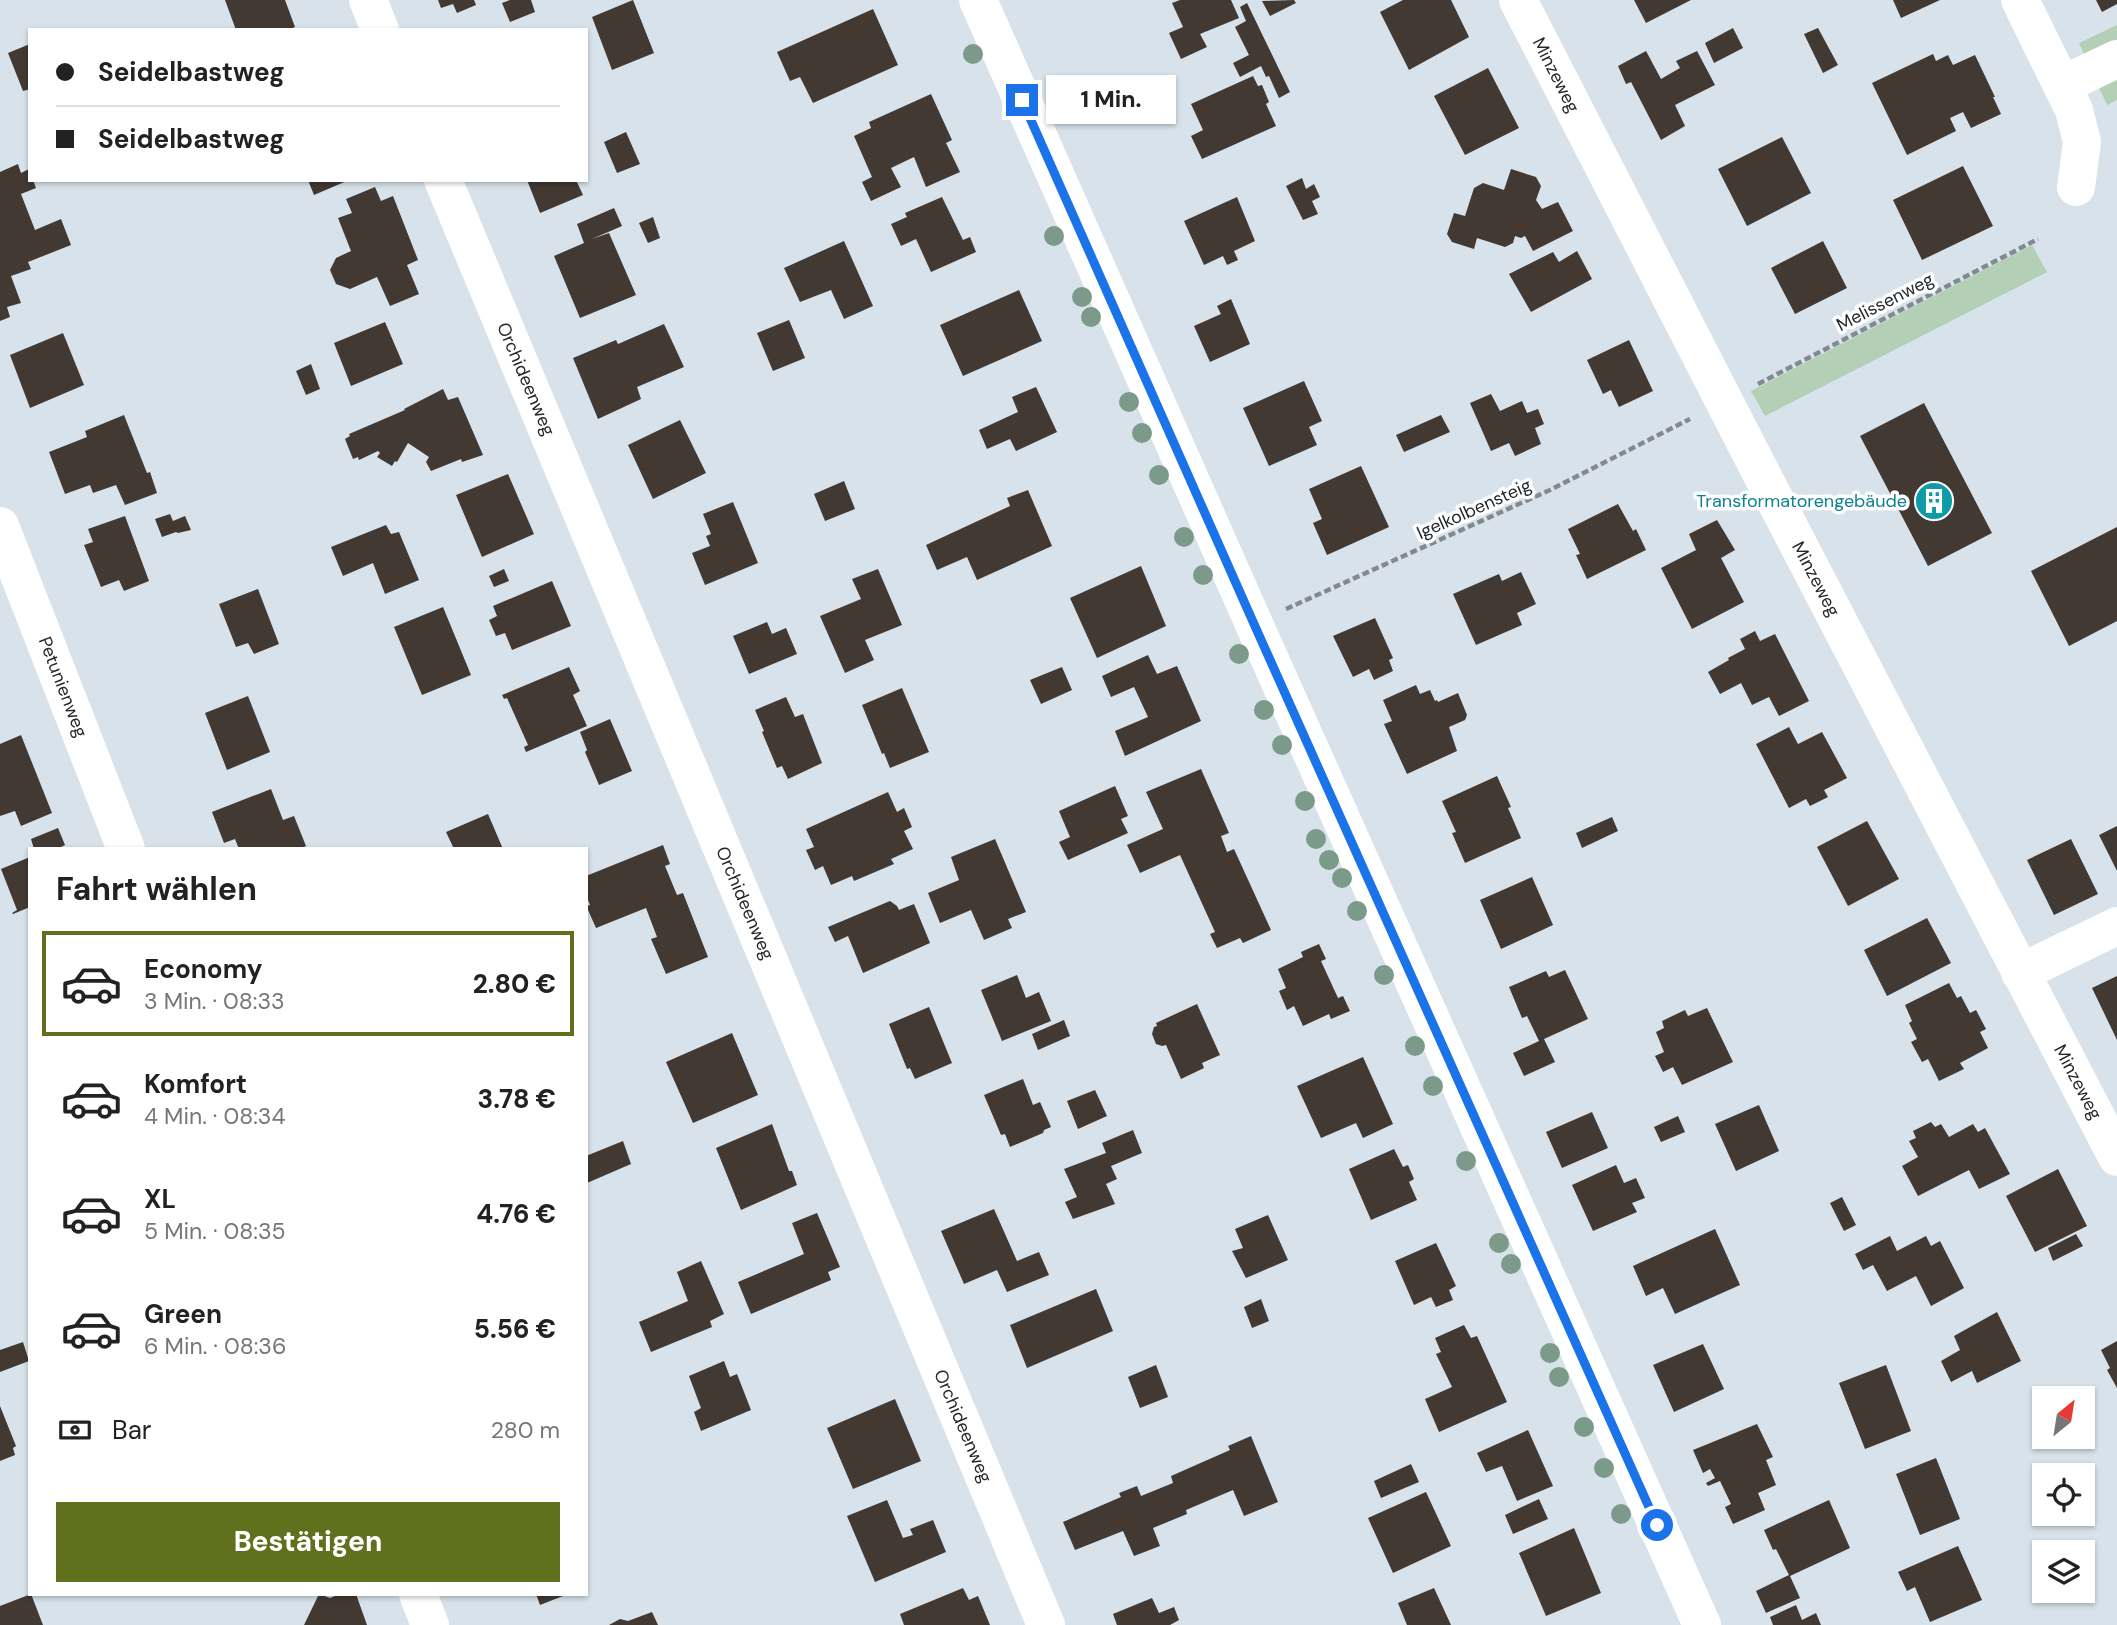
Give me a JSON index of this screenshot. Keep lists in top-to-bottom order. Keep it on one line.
{"streets":{"street":["Minzeweg","Orchideenweg","Petunienweg"],"path":["Melissenweg","Igelkolbensteig"]},"places":{"building":["Transformatorengebäude"]},"north":"top right","page":{"banner":["Seidelbastweg","Seidelbastweg"],"bubble":"1 Min.","heading":"Fahrt wählen","list":[{"name":"Economy","note":"3 Min. · 08:33","value":"2.80 €"},{"name":"Komfort","note":"4 Min. · 08:34","value":"3.78 €"},{"name":"XL","note":"5 Min. · 08:35","value":"4.76 €"},{"name":"Green","note":"6 Min. · 08:36","value":"5.56 €"}],"pay":["Bar","280 m"],"buttons":"Bestätigen"}}
